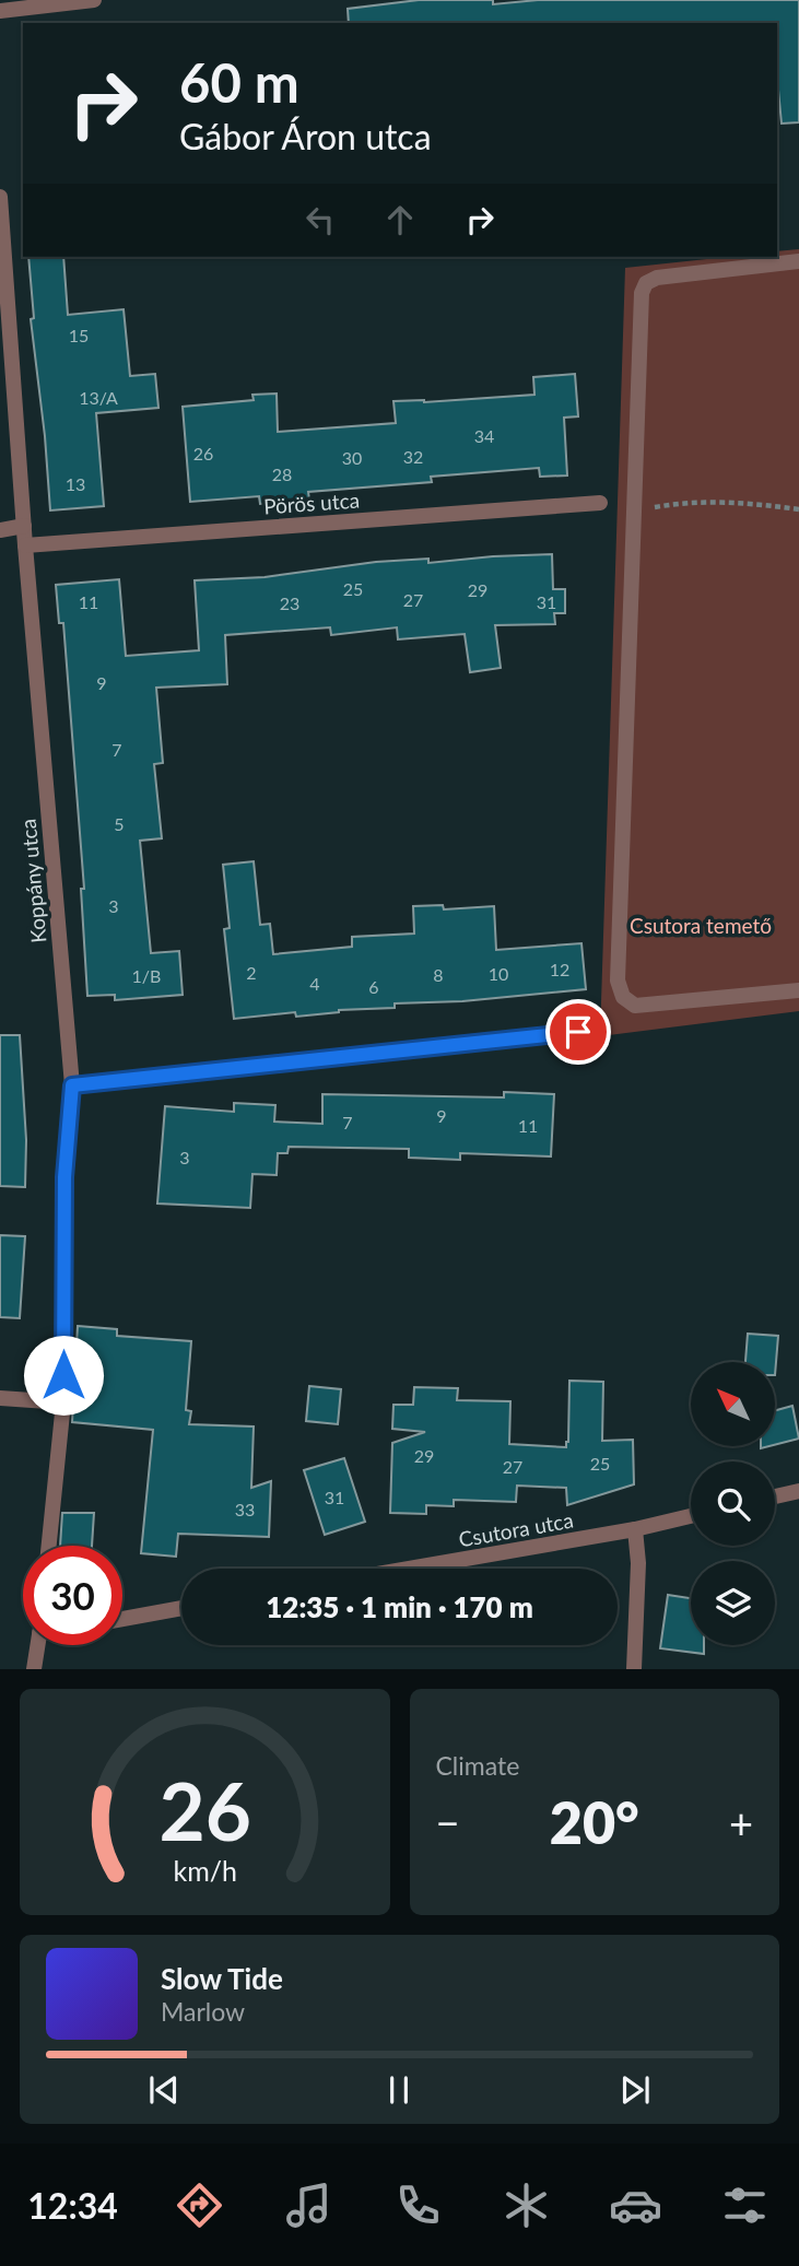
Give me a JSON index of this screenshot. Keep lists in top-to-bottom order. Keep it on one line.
{"streets":{"street":["Pörös utca","Koppány utca","Csutora utca"]},"crossings":[["Pörös utca","Koppány utca"]],"parks":["Csutora temető"],"house_numbers":["15","13/A","34","26","32","30","28","13","25","29","27","11","31","23","9","7","5","3","12","2","10","8","1/B","4","6","9","7","11","3","29","25","27","31","33"],"north":"top left","page":{"turn":["60 m","Gábor Áron utca"],"limit":"30","trip":"12:35 · 1 min · 170 m","tile":"Climate","heat":["−","20°","+"],"song":["Slow Tide","Marlow"],"tabs":"12:34","gauge":["26","km/h"]}}
